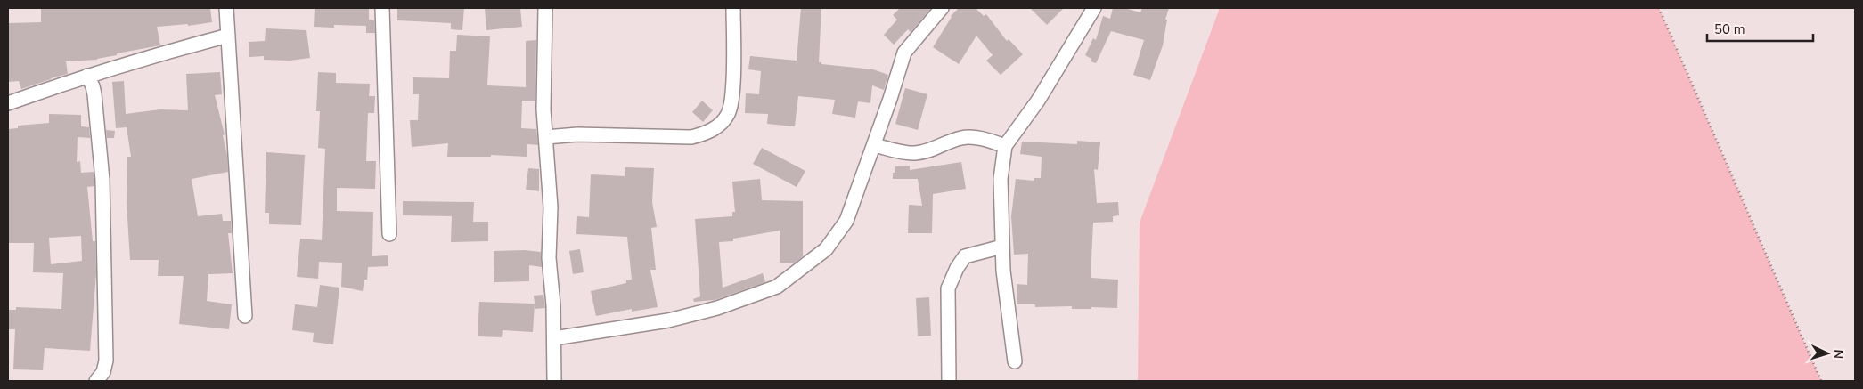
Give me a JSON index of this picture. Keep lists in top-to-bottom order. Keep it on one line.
{"scale_bar":"50 m","north":"right"}
